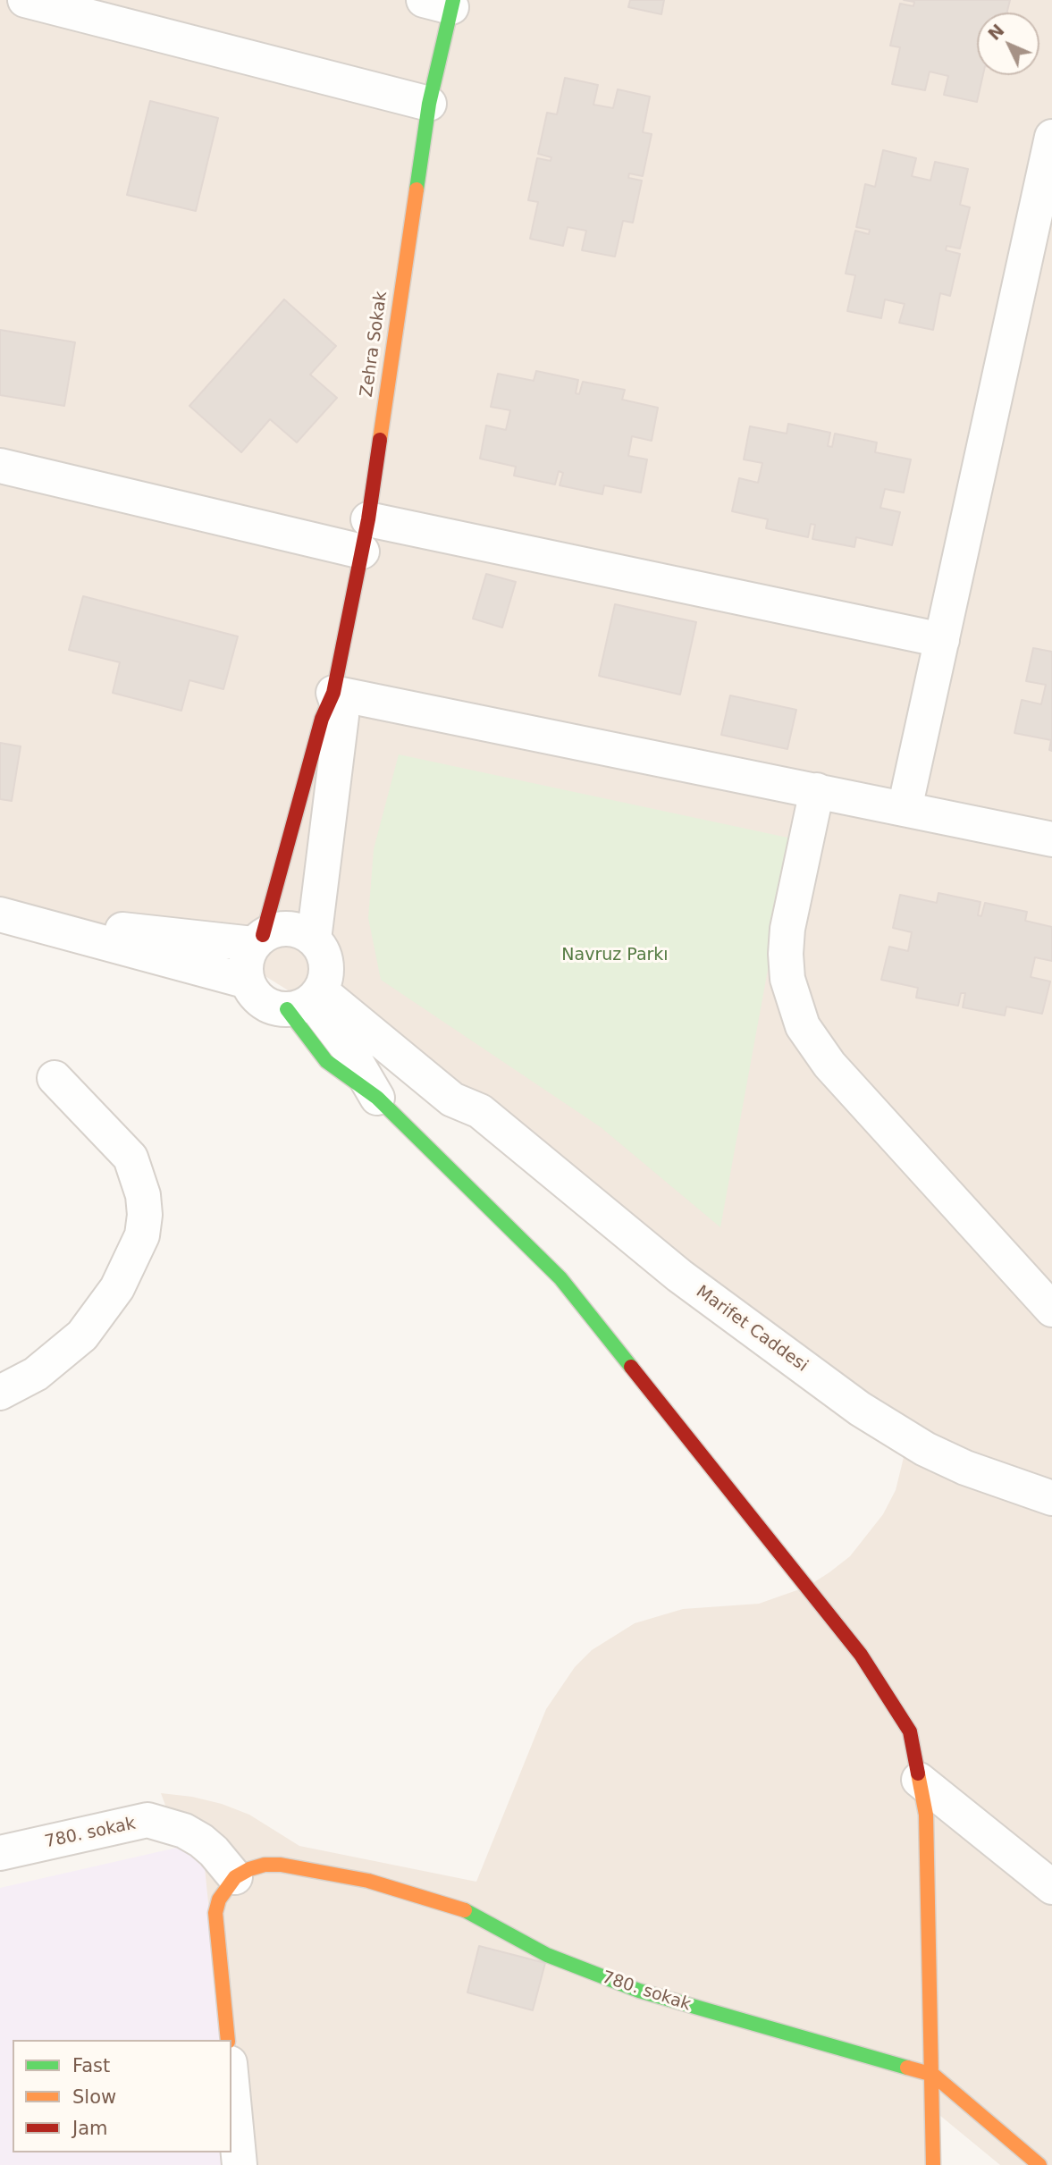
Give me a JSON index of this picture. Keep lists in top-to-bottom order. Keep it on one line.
{"streets":{"street":["Zehra Sokak","Marifet Caddesi","780. sokak"]},"crossings":[["Zehra Sokak","Marifet Caddesi"]],"parks":["Navruz Parkı"],"legend":["Fast","Slow","Jam"],"north":"top left"}
